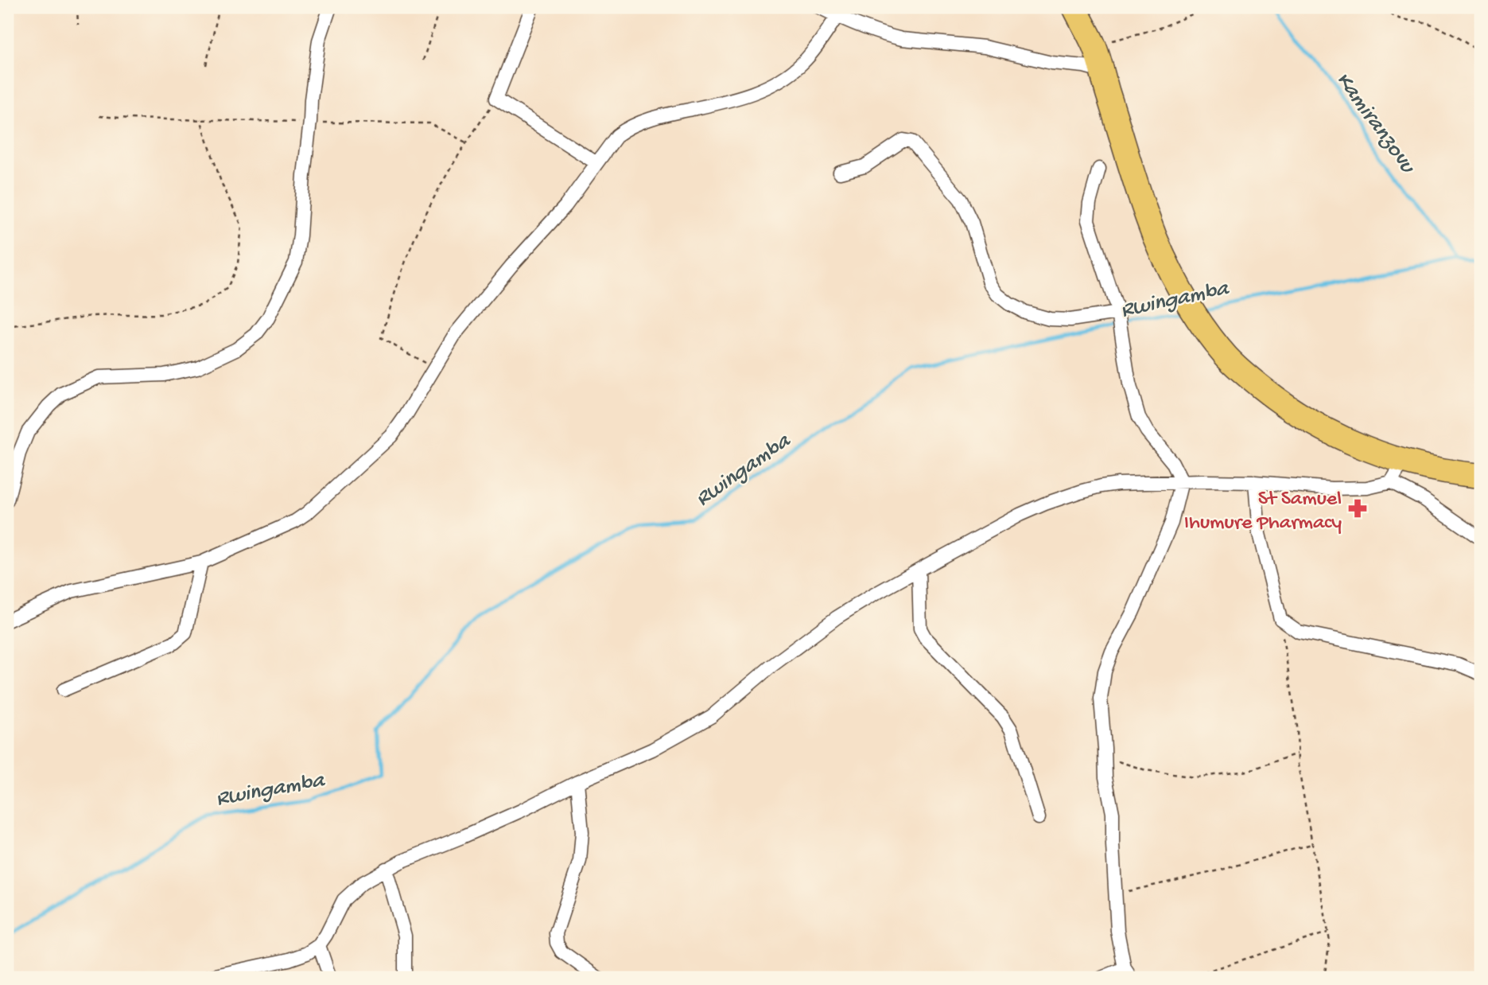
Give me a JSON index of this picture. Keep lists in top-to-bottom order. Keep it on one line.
{"water":["Kamiranzovu","Rwingamba"],"places":{"pharmacy":["St Samuel Ihumure Pharmacy"]}}
